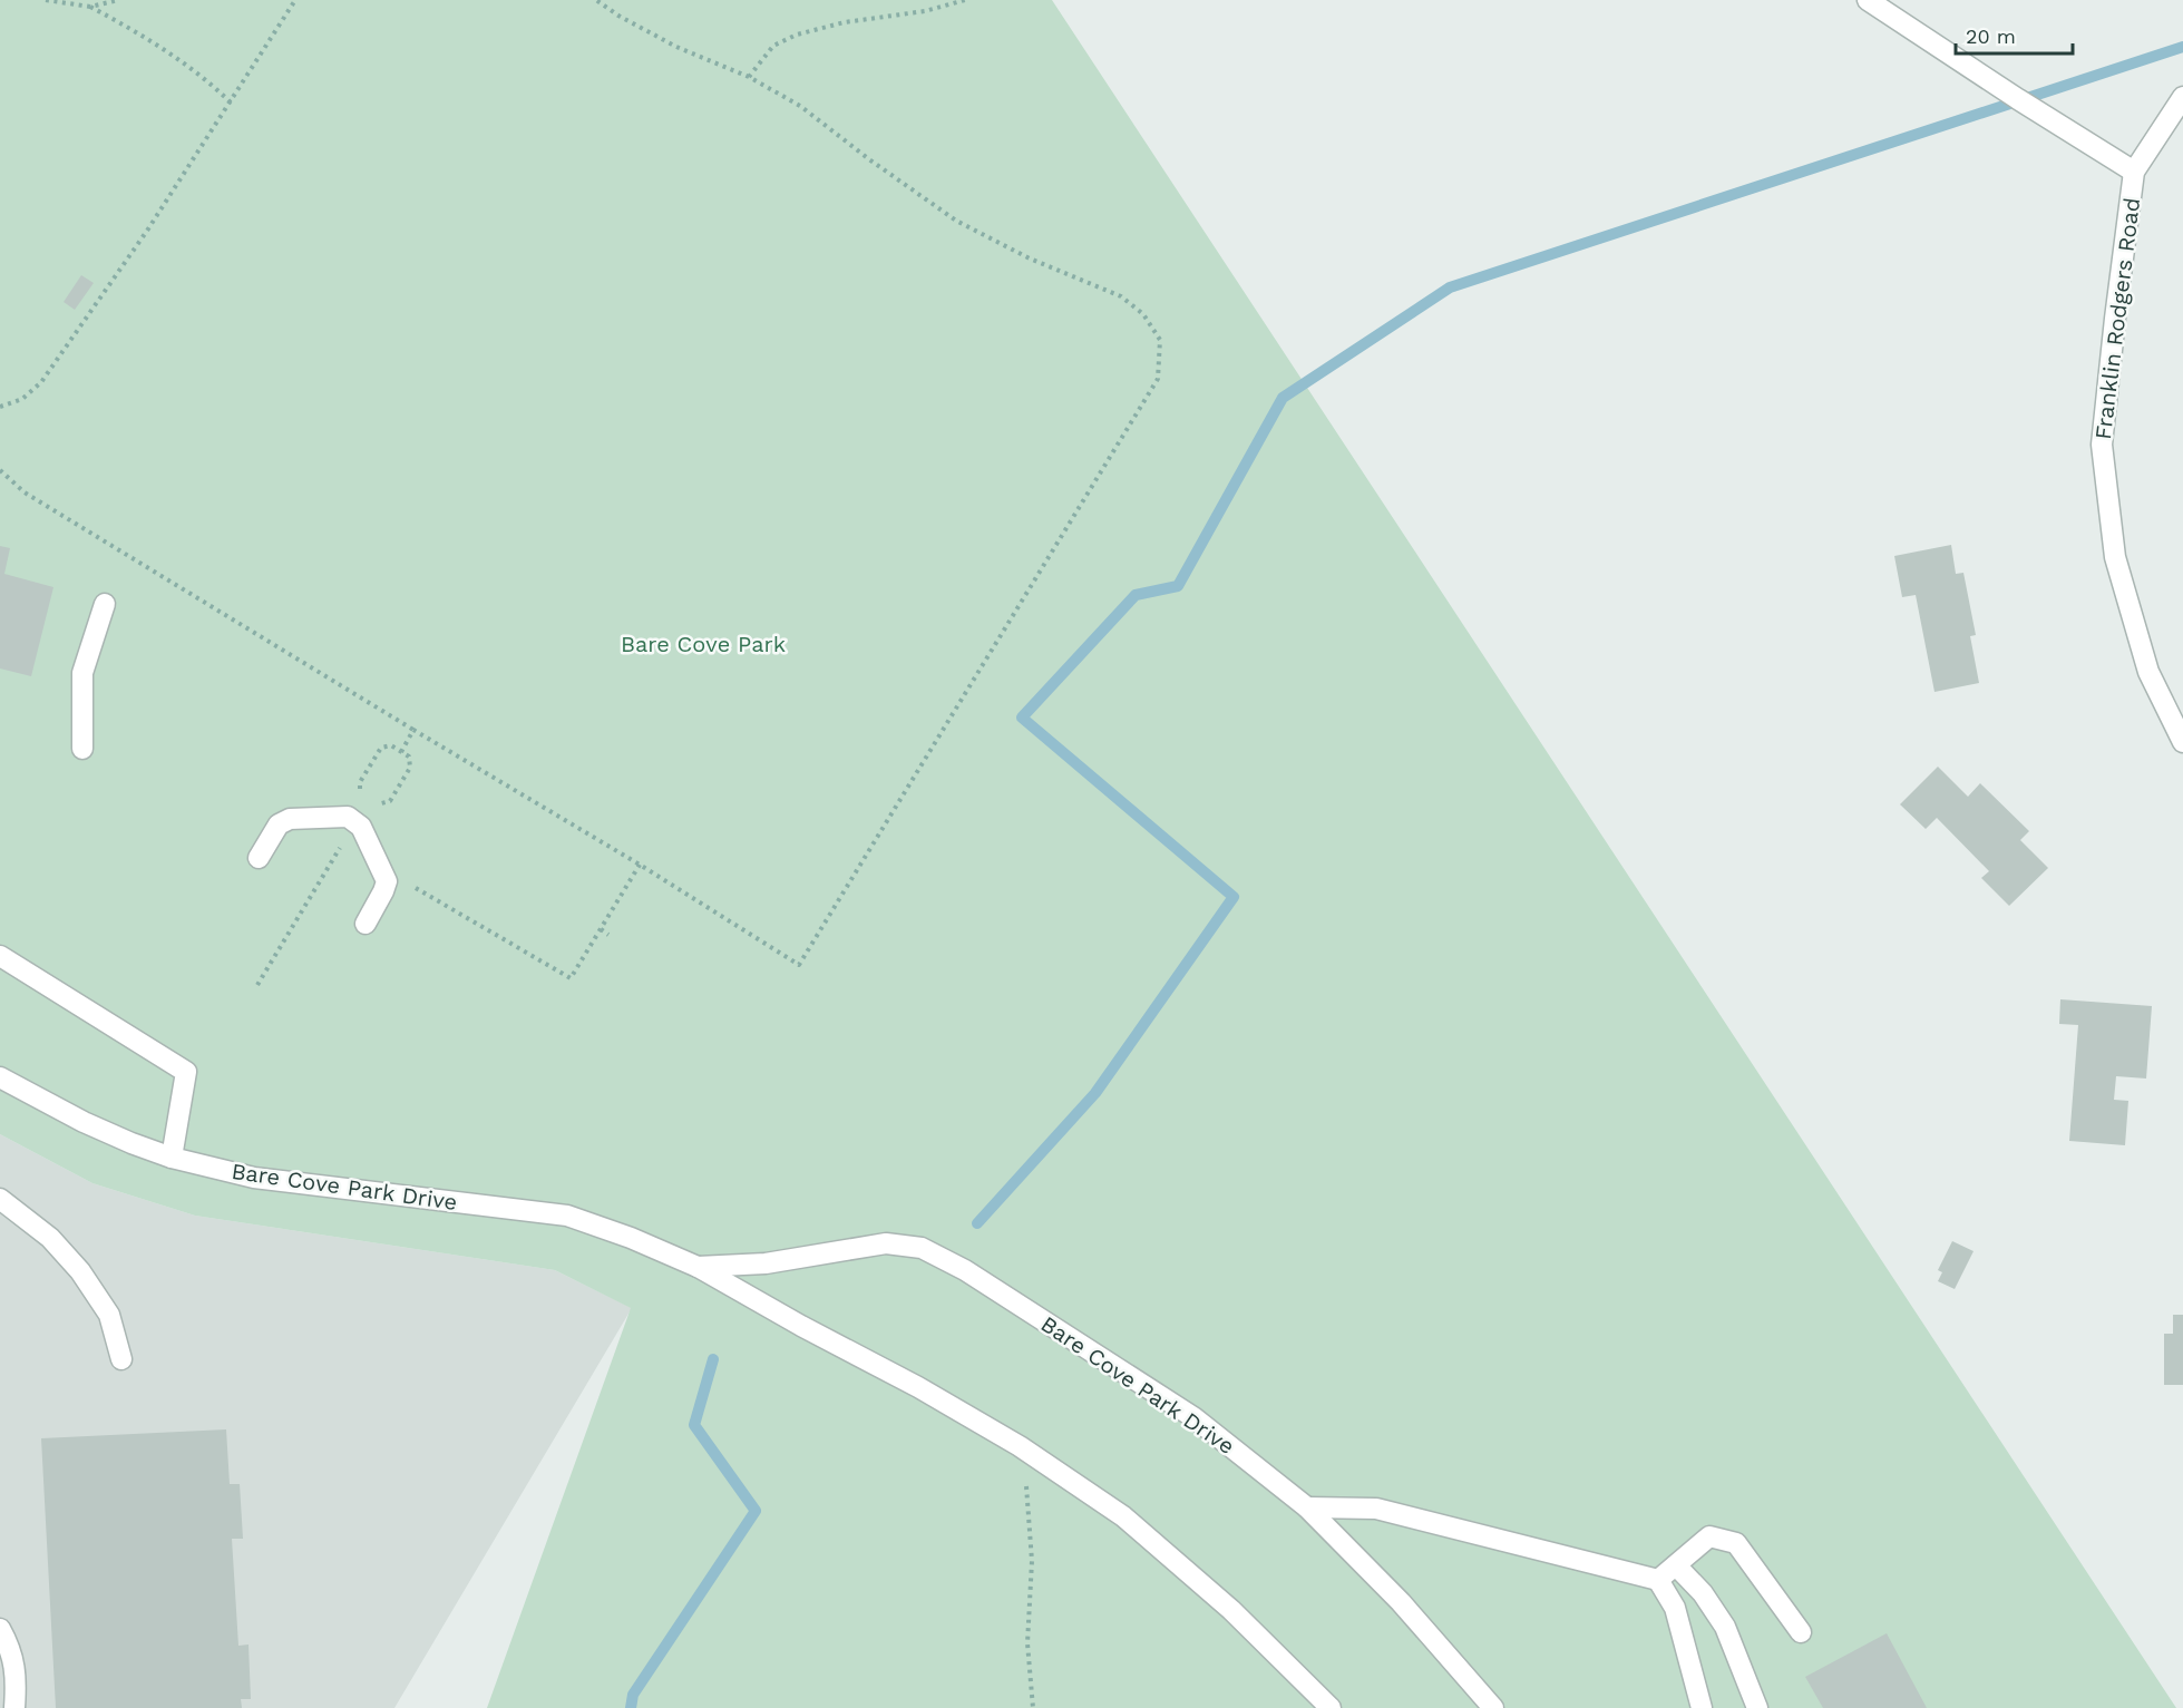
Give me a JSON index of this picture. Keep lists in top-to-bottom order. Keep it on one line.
{"streets":{"street":["Franklin Rodgers Road","Bare Cove Park Drive"]},"parks":["Bare Cove Park"],"scale_bar":"20 m"}
